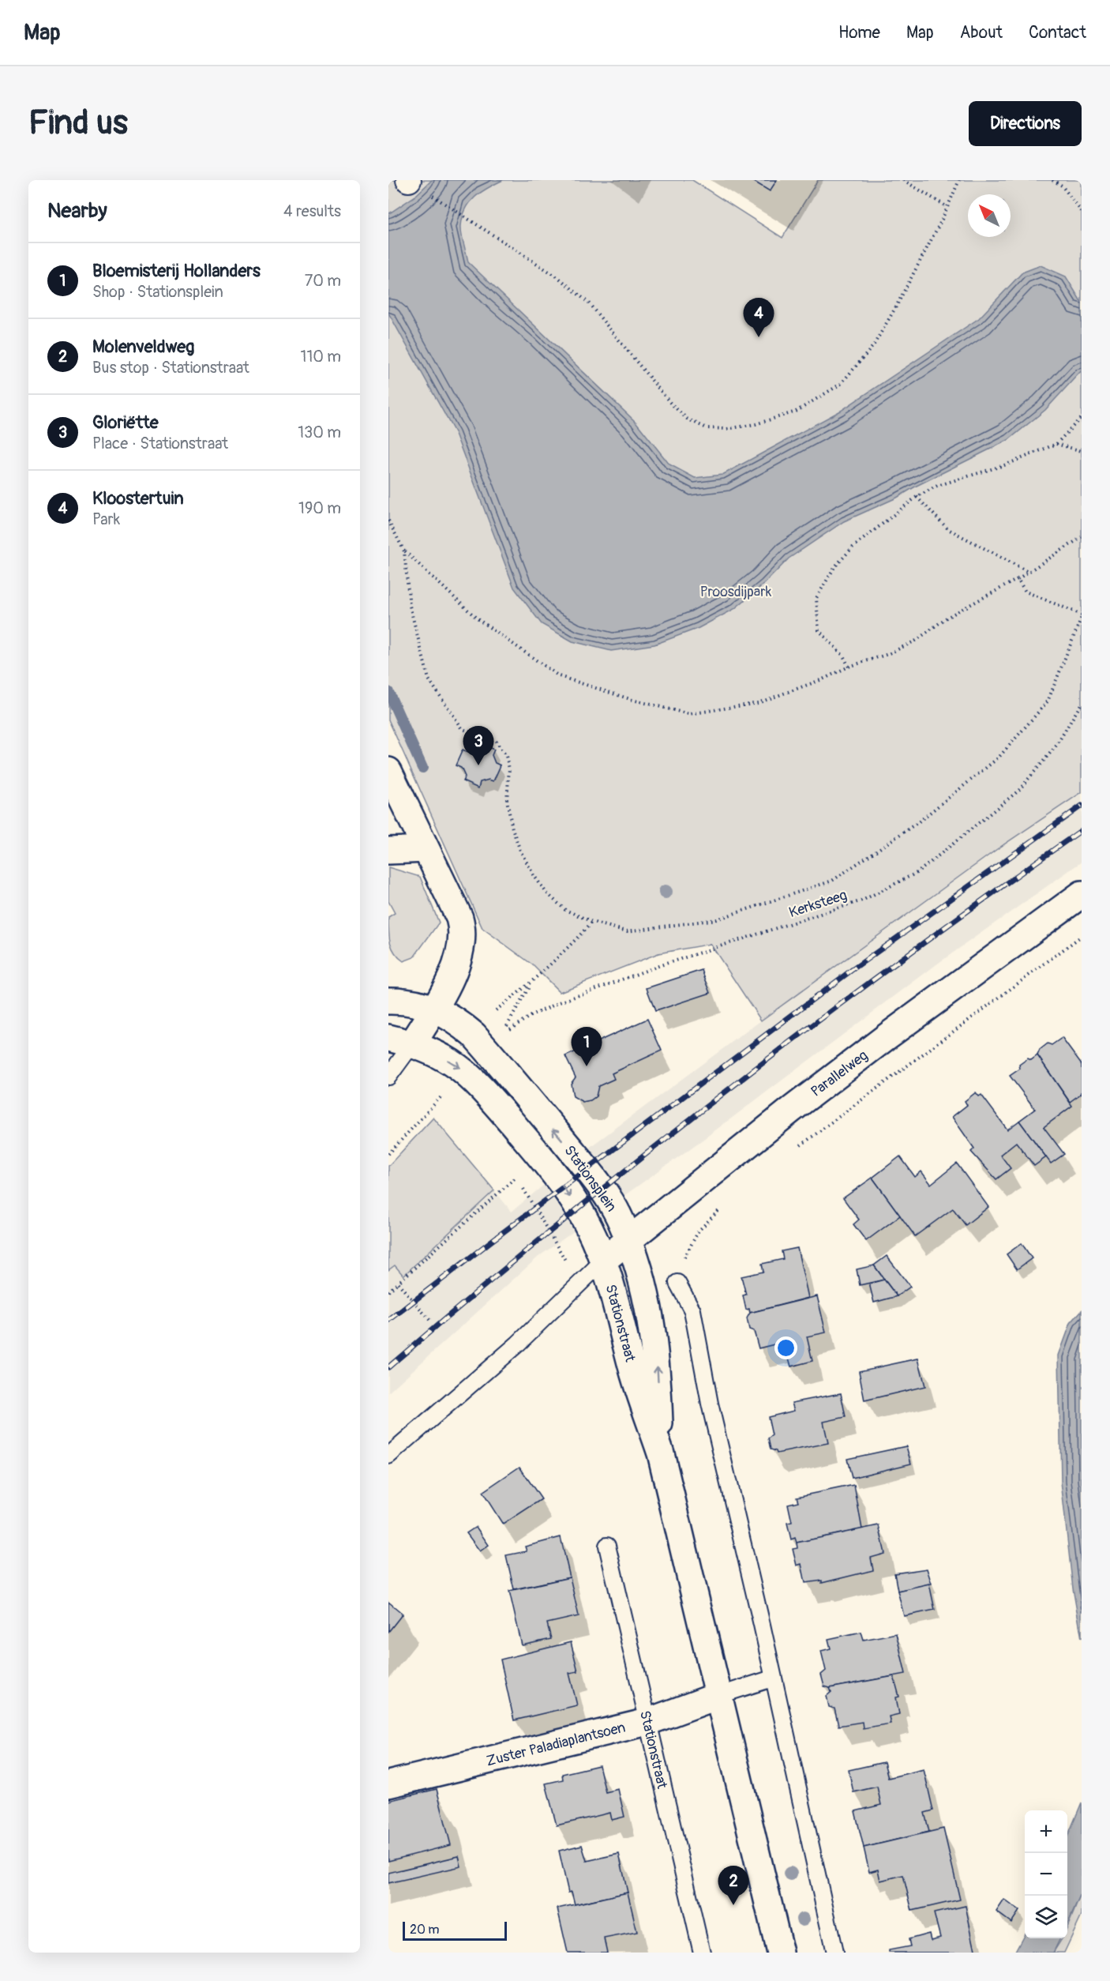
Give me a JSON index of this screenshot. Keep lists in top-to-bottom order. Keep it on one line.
{"streets":{"street":["Parallelweg","Stationsplein","Stationstraat","Zuster Paladiaplantsoen"],"path":["Kerksteeg"]},"crossings":[["Parallelweg","Stationsplein"],["Parallelweg","Stationstraat"],["Stationsplein","Stationstraat"],["Stationstraat","Zuster Paladiaplantsoen"]],"one_way":["Stationsplein"],"parks":["Proosdijpark"],"scale_bar":"20 m","north":"top left","page":{"header":"Map","nav":["Home","Map","About","Contact"],"buttons":"Directions","title":"Find us","heading":["Nearby","4 results"],"list":[{"mark":"1","name":"Bloemisterij Hollanders","note":"Shop · Stationsplein","value":"70 m"},{"mark":"2","name":"Molenveldweg","note":"Bus stop · Stationstraat","value":"110 m"},{"mark":"3","name":"Gloriëtte","note":"Place · Stationstraat","value":"130 m"},{"mark":"4","name":"Kloostertuin","note":"Park","value":"190 m"}],"pins":["4","3","1","2"],"map_buttons":["+","−"],"scale":"20 m"}}
